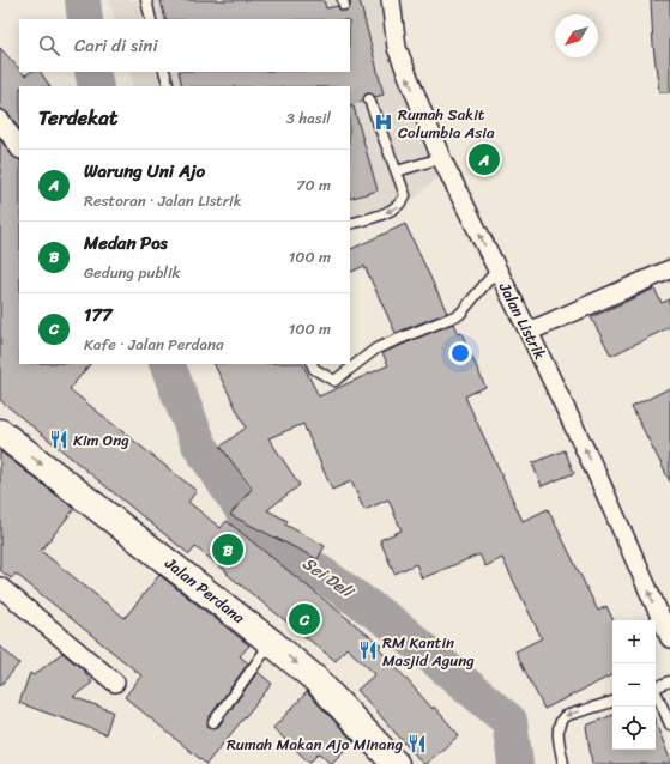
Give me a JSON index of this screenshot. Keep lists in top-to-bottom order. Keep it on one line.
{"streets":{"main road":["Jalan Perdana"],"street":["Jalan Listrik"]},"one_way":["Jalan Listrik","Jalan Perdana"],"water":["Sei Deli"],"places":{"hospital":["Rumah Sakit Columbia Asia"],"restaurant":["Kim Ong","RM Kantin Masjid Agung","Rumah Makan Ajo Minang"]},"north":"bottom left","page":{"search":"Cari di sini","heading":["Terdekat","3 hasil"],"pins":["A","B","C"],"list":[{"mark":"A","name":"Warung Uni Ajo","note":"Restoran · Jalan Listrik","value":"70 m"},{"mark":"B","name":"Medan Pos","note":"Gedung publik","value":"100 m"},{"mark":"C","name":"177","note":"Kafe · Jalan Perdana","value":"100 m"}],"map_buttons":["+","−"]}}
